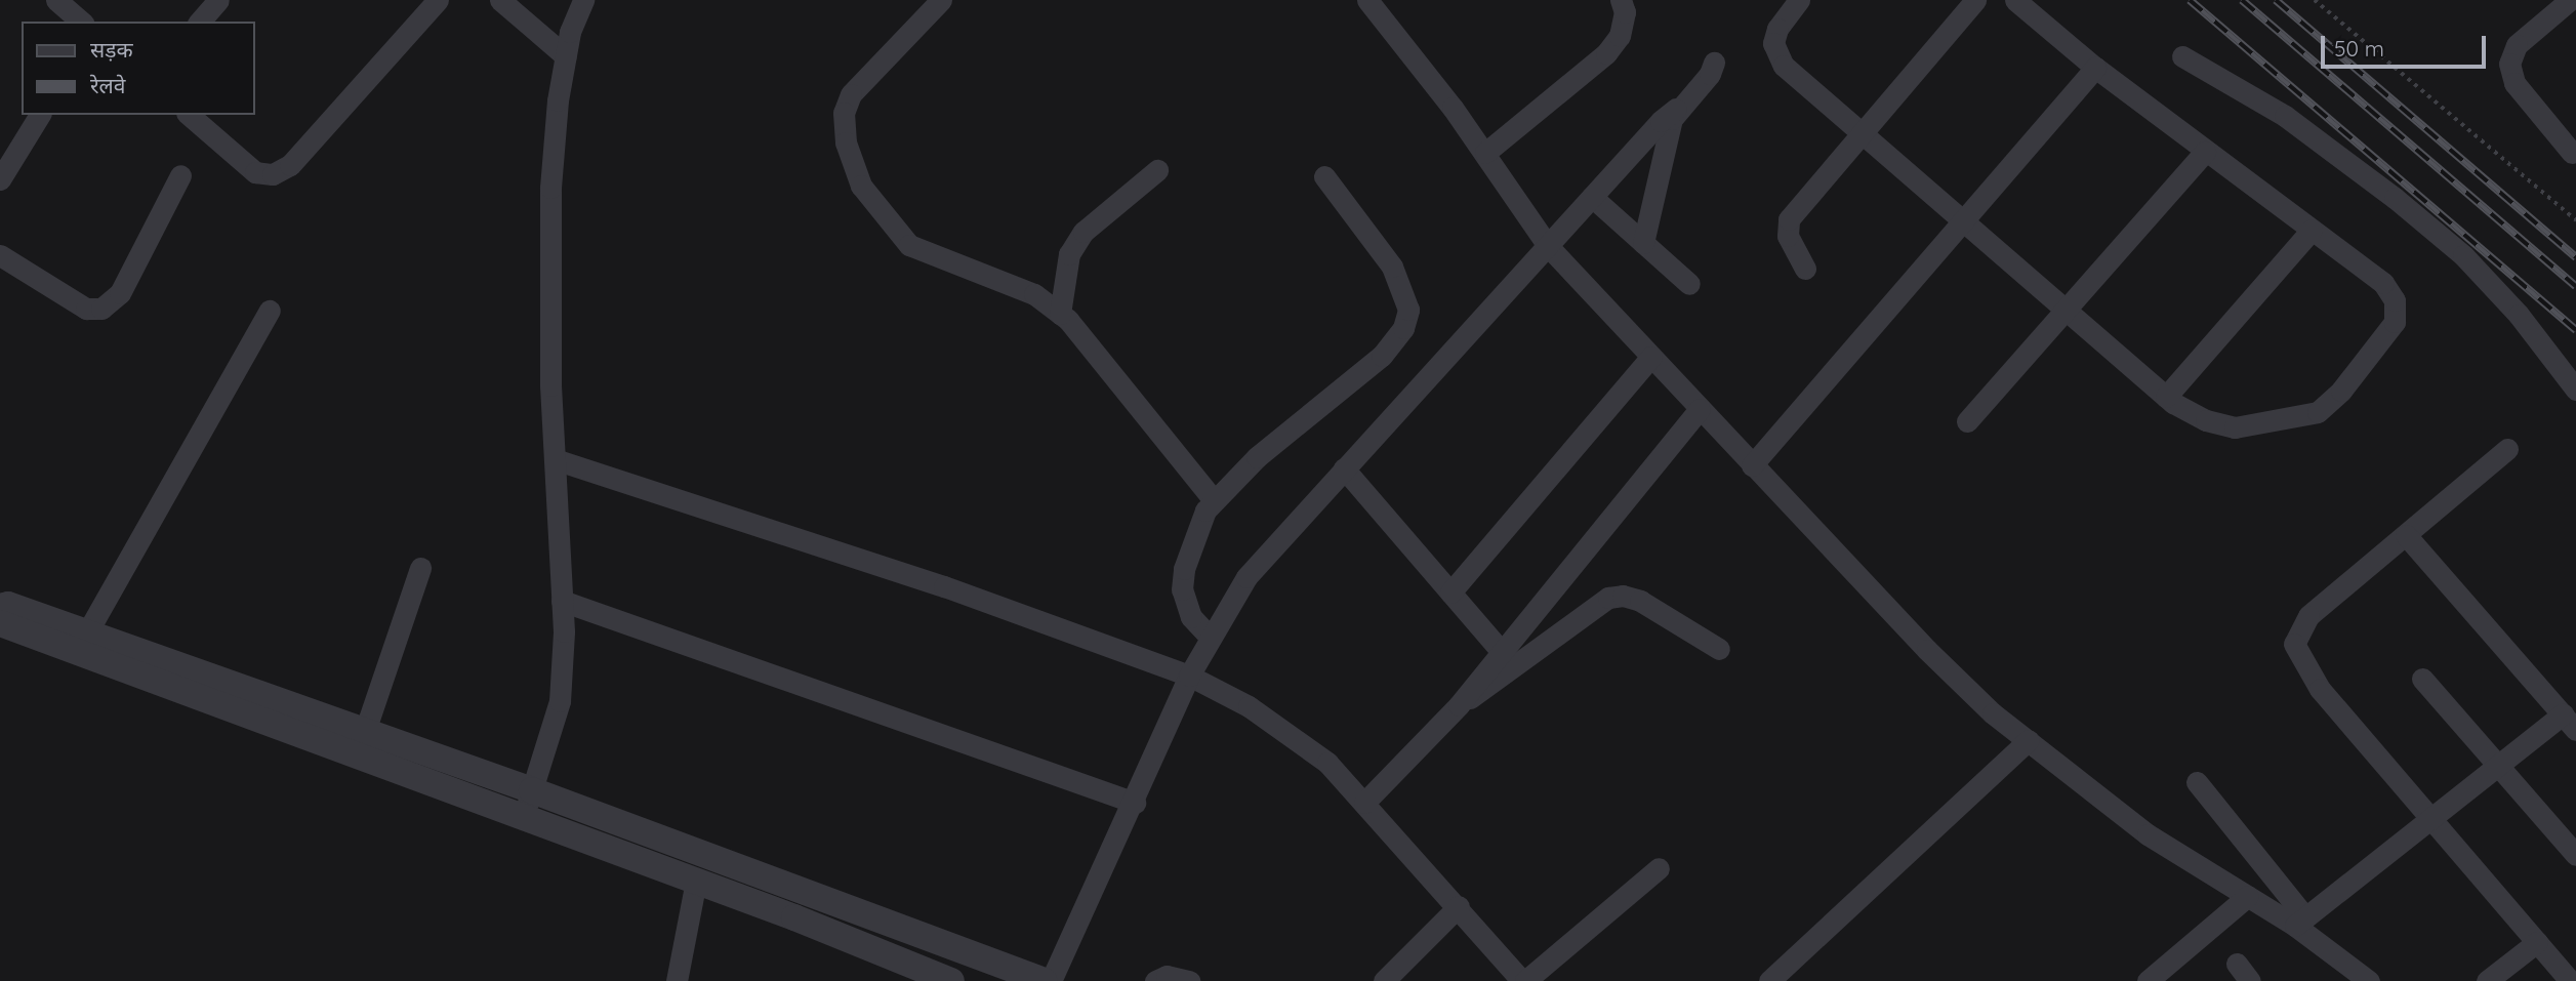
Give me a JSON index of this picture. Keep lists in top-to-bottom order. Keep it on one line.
{"legend":["सड़क","रेलवे"],"scale_bar":"50 m"}
